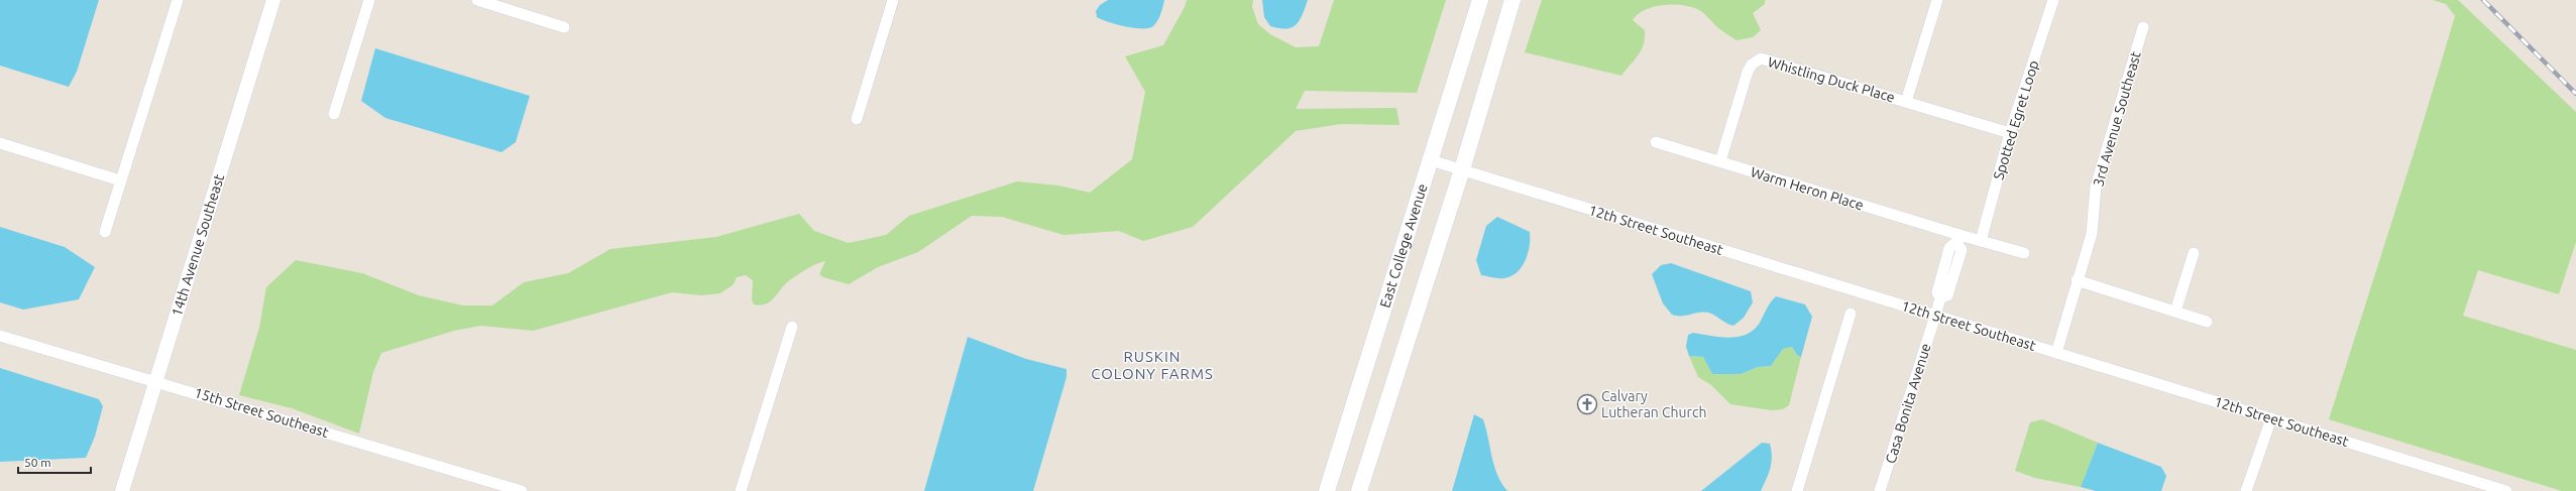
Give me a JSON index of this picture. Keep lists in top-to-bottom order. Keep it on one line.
{"streets":{"main road":["East College Avenue"],"street":["Whistling Duck Place","3rd Avenue Southeast","Spotted Egret Loop","Warm Heron Place","12th Street Southeast","14th Avenue Southeast","Casa Bonita Avenue","15th Street Southeast"]},"crossings":[["Whistling Duck Place","Spotted Egret Loop"],["Whistling Duck Place","Warm Heron Place"],["3rd Avenue Southeast","12th Street Southeast"],["Spotted Egret Loop","Warm Heron Place"],["Warm Heron Place","Casa Bonita Avenue"],["12th Street Southeast","East College Avenue"],["12th Street Southeast","Casa Bonita Avenue"],["14th Avenue Southeast","15th Street Southeast"]],"districts":["RUSKIN COLONY FARMS"],"places":{"church":["Calvary Lutheran Church"]},"scale_bar":"50 m"}
